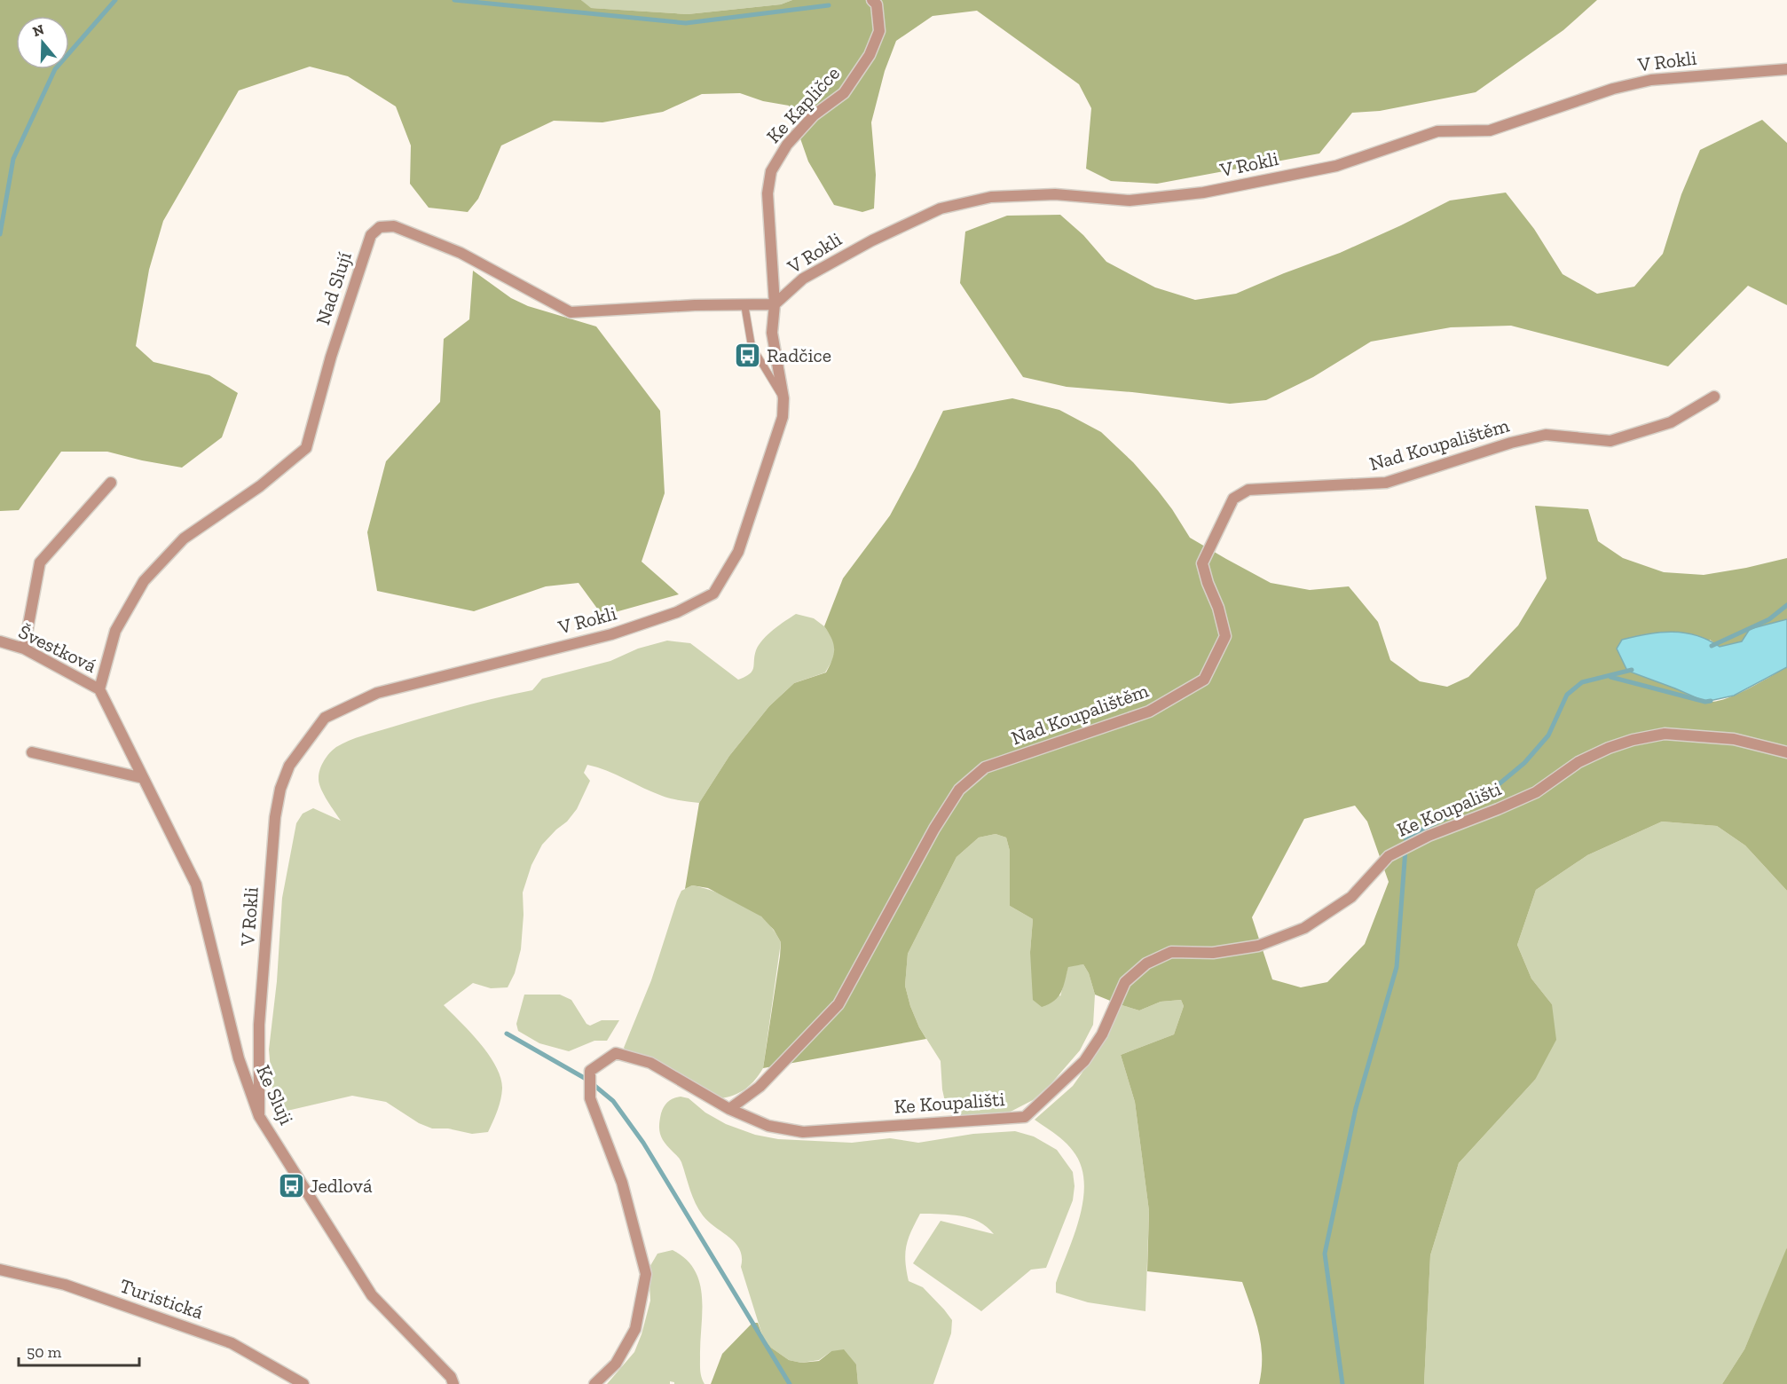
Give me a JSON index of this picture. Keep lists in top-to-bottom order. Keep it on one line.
{"streets":{"street":["V Rokli","Ke Kapličce","Nad Slují","Nad Koupalištěm","Švestková","Ke Koupališti","Ke Sluji","Turistická"]},"crossings":[["V Rokli","Ke Kapličce"],["V Rokli","Nad Slují"],["V Rokli","Ke Sluji"],["Ke Kapličce","Nad Slují"],["Nad Slují","Švestková"],["Nad Slují","Ke Sluji"],["Nad Koupalištěm","Ke Koupališti"],["Švestková","Ke Sluji"]],"places":{"bus stop":["Radčice","Jedlová"]},"scale_bar":"50 m","north":"top"}
